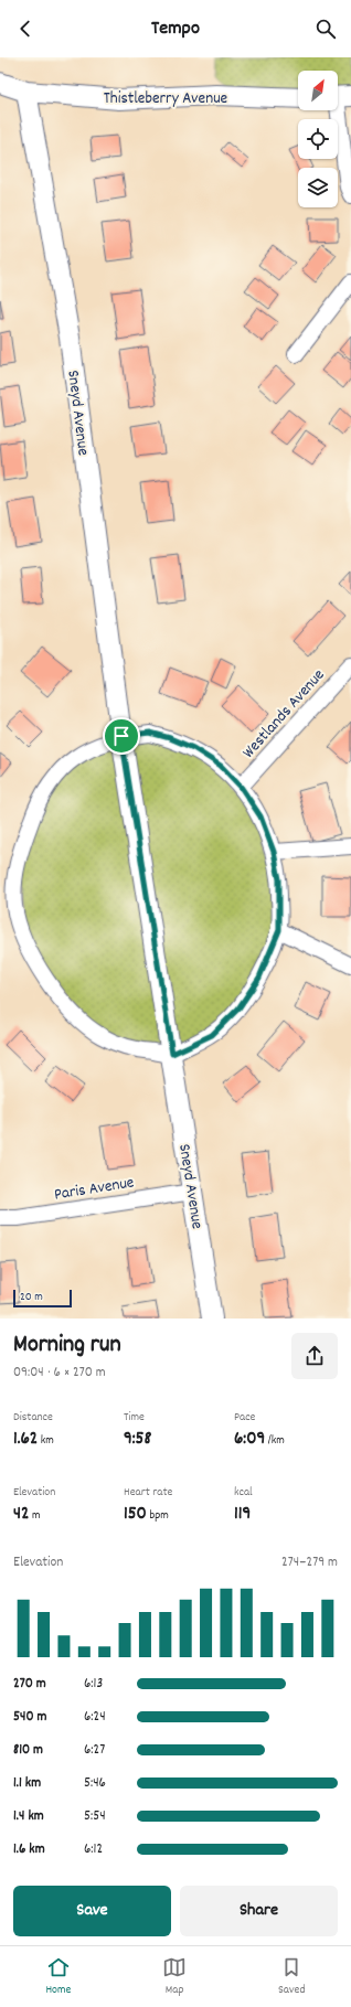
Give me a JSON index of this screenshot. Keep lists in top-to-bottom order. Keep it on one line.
{"streets":{"street":["Thistleberry Avenue","Sneyd Avenue","Westlands Avenue","Paris Avenue"]},"crossings":[["Thistleberry Avenue","Sneyd Avenue"],["Sneyd Avenue","Paris Avenue"]],"scale_bar":"20 m","north":"top right","page":{"header":"Tempo","scale":"20 m","heading":["Morning run","09:04 · 6 × 270 m"],"stats":[["Distance","1.62 km"],["Time","9:58"],["Pace","6:09 /km"],["Elevation","42 m"],["Heart rate","150 bpm"],["kcal","119"]],"chart":["Elevation","274–279 m"],"list":[{"name":"270 m","note":"6:13"},{"name":"540 m","note":"6:24"},{"name":"810 m","note":"6:27"},{"name":"1.1 km","note":"5:46"},{"name":"1.4 km","note":"5:54"},{"name":"1.6 km","note":"6:12"}],"buttons":["Save","Share"],"tabs":["Home","Map","Saved"]}}
